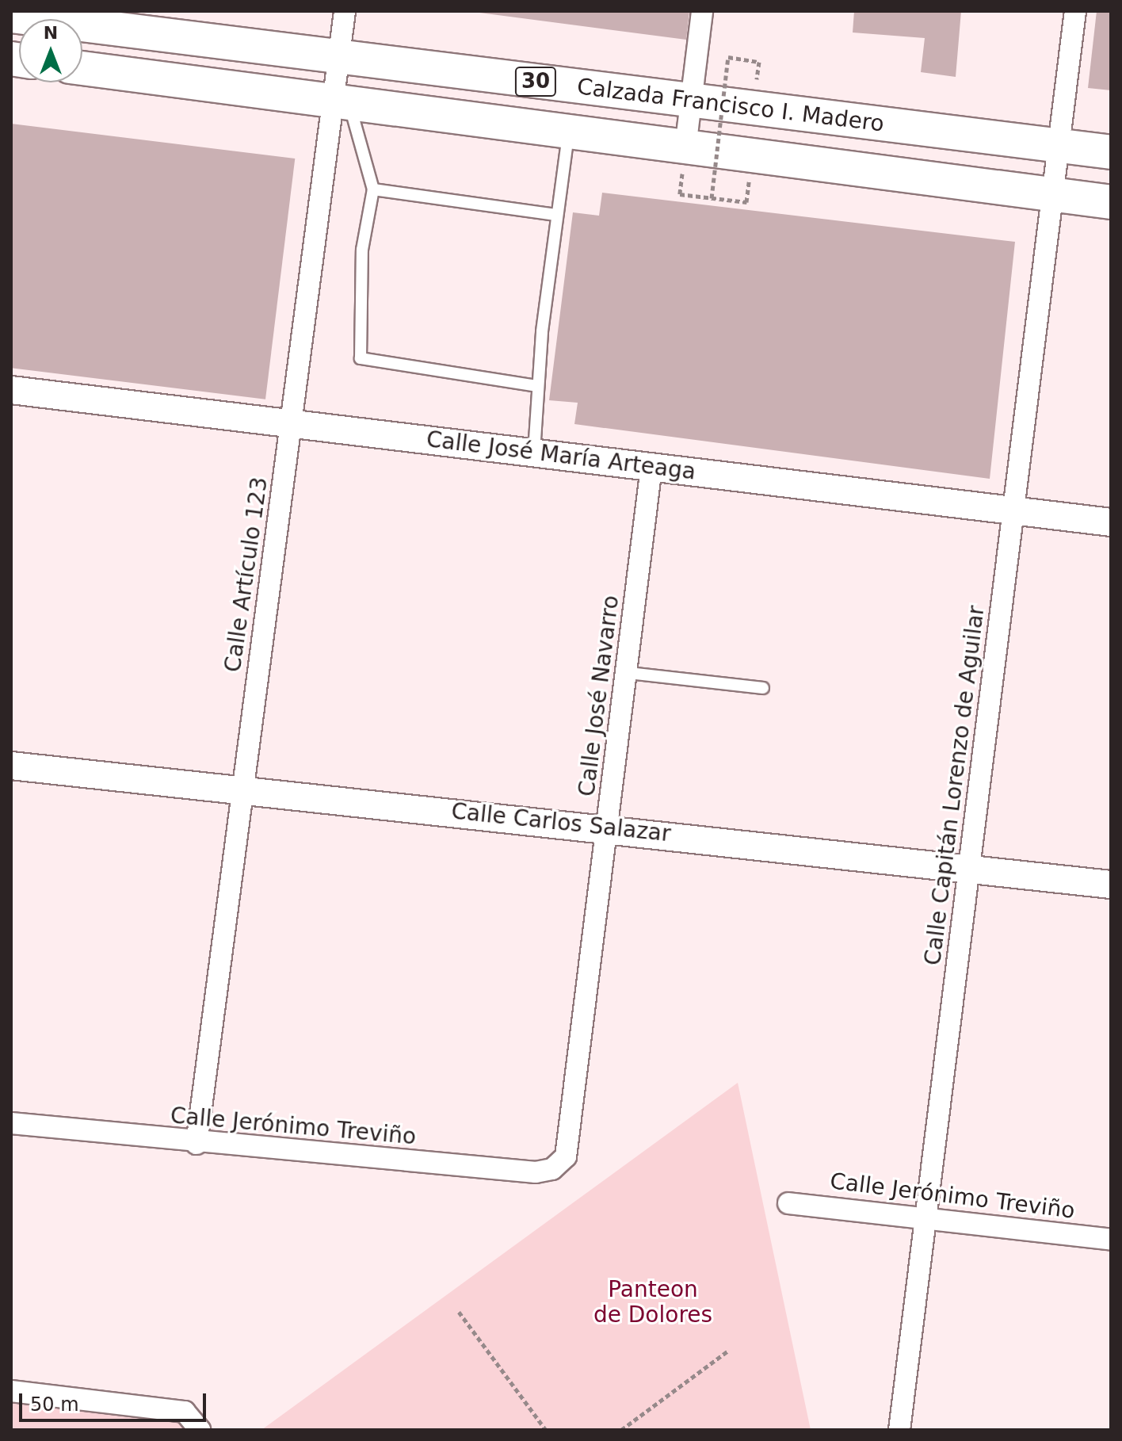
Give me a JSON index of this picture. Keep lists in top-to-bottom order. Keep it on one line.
{"streets":{"main road":["30","Calzada Francisco I. Madero"],"street":["Calle José María Arteaga","Calle Artículo 123","Calle José Navarro","Calle Capitán Lorenzo de Aguilar","Calle Carlos Salazar","Calle Jerónimo Treviño"]},"crossings":[["30","Calle Artículo 123"],["30","Calle Capitán Lorenzo de Aguilar"],["Calzada Francisco I. Madero","Calle Artículo 123"],["Calzada Francisco I. Madero","Calle Capitán Lorenzo de Aguilar"],["Calle José María Arteaga","Calle Artículo 123"],["Calle José María Arteaga","Calle José Navarro"],["Calle José María Arteaga","Calle Capitán Lorenzo de Aguilar"],["Calle Artículo 123","Calle Carlos Salazar"],["Calle Artículo 123","Calle Jerónimo Treviño"],["Calle José Navarro","Calle Carlos Salazar"],["Calle José Navarro","Calle Jerónimo Treviño"],["Calle Capitán Lorenzo de Aguilar","Calle Carlos Salazar"],["Calle Capitán Lorenzo de Aguilar","Calle Jerónimo Treviño"]],"parks":["Panteon de Dolores"],"scale_bar":"50 m","north":"top"}
